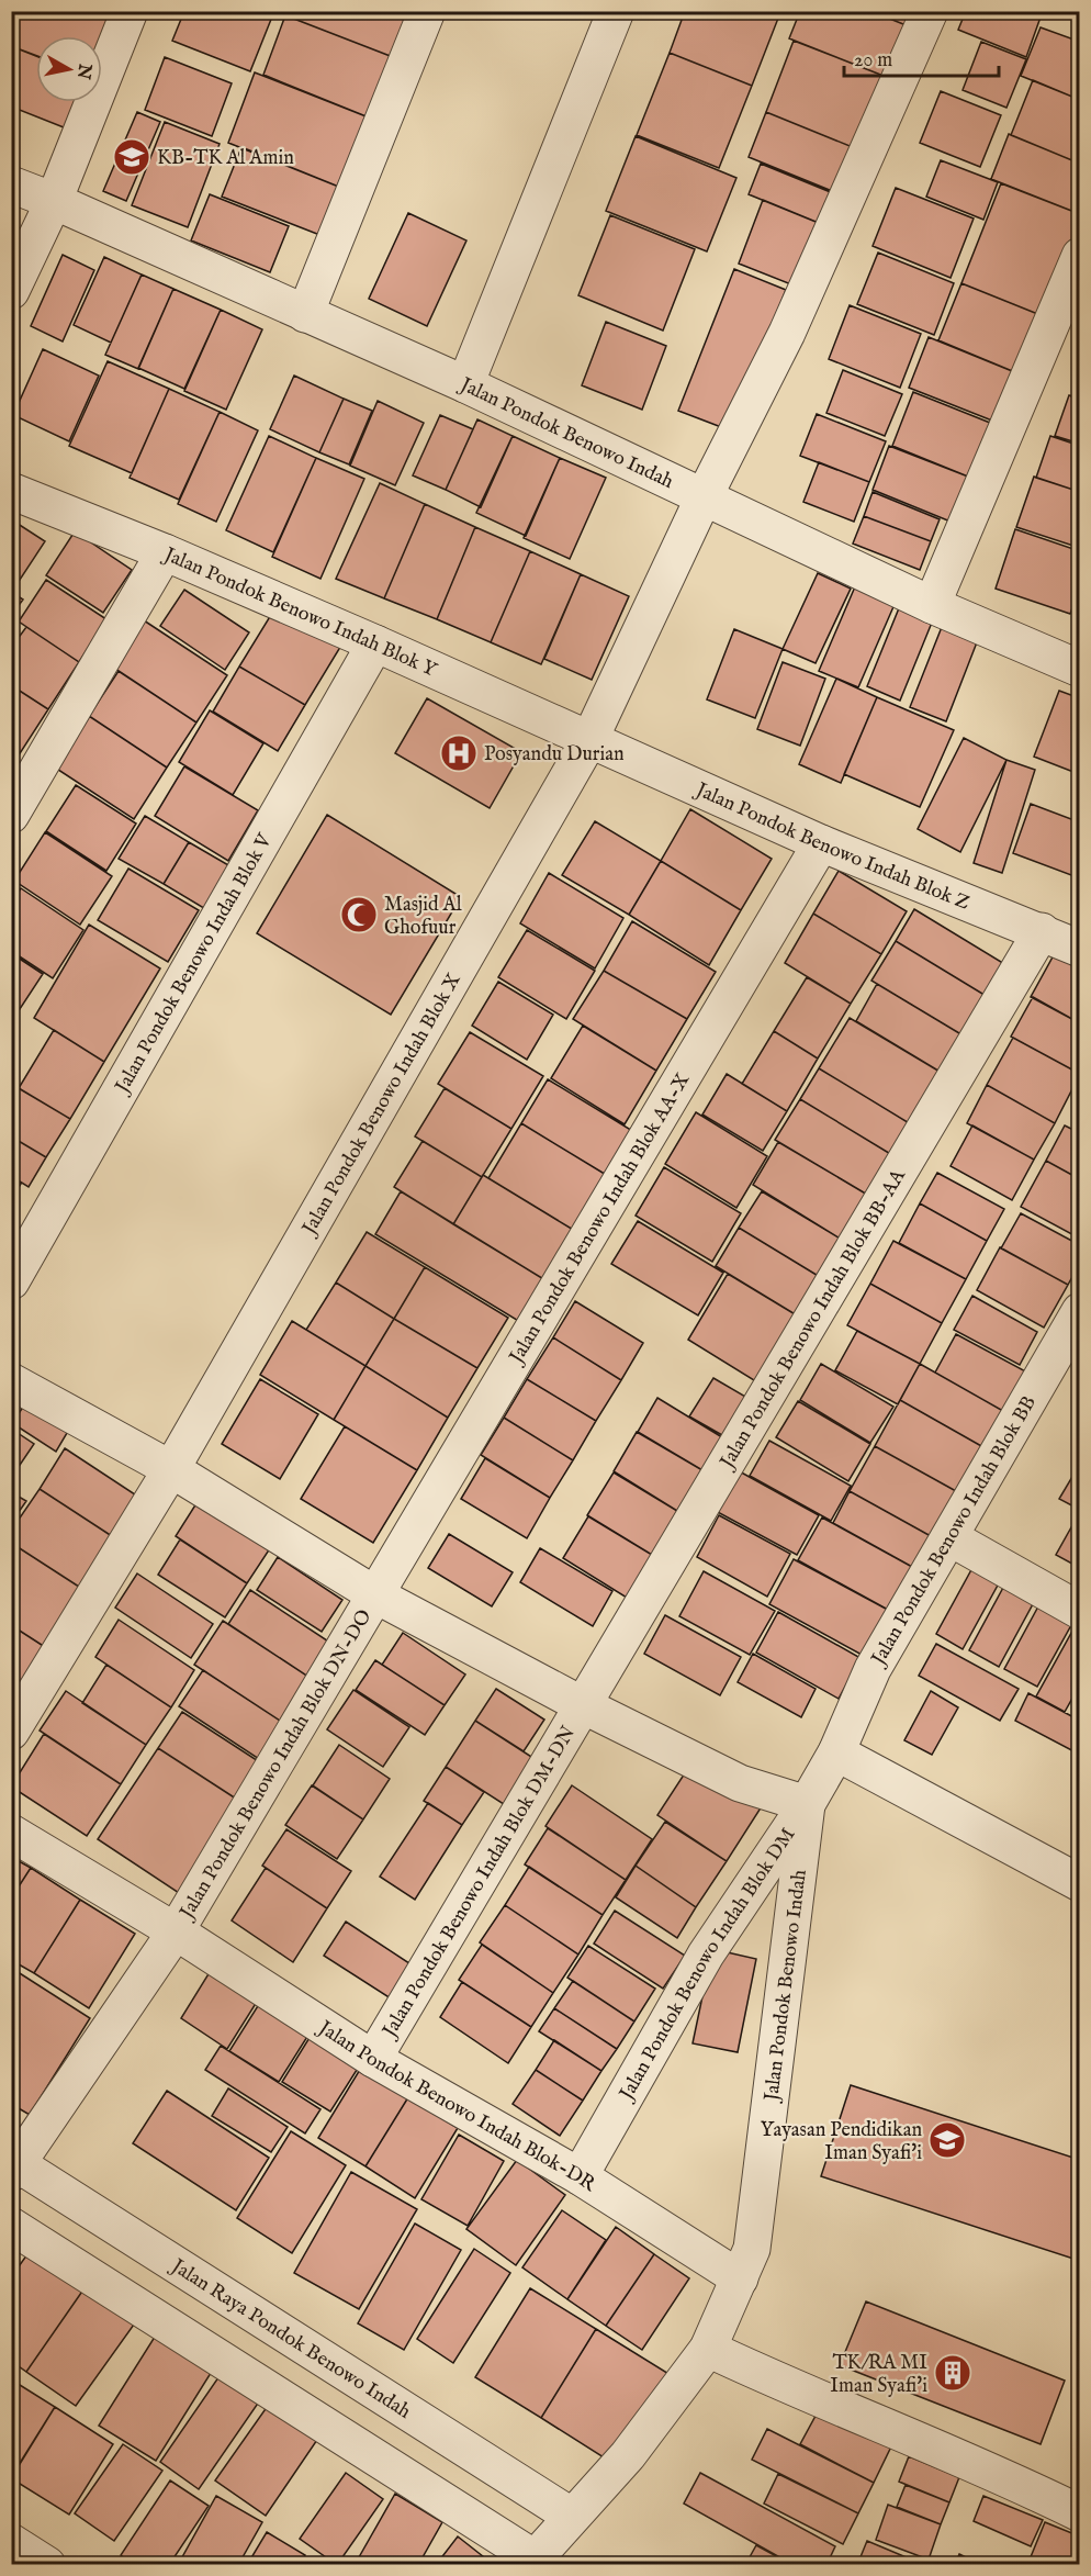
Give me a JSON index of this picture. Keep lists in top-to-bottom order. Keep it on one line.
{"streets":{"street":["Jalan Pondok Benowo Indah","Jalan Pondok Benowo Indah Blok Y","Jalan Pondok Benowo Indah Blok Z","Jalan Pondok Benowo Indah Blok V","Jalan Pondok Benowo Indah Blok X","Jalan Pondok Benowo Indah Blok AA-X","Jalan Pondok Benowo Indah Blok BB-AA","Jalan Pondok Benowo Indah Blok BB","Jalan Pondok Benowo Indah Blok DN-DO","Jalan Pondok Benowo Indah Blok DM-DN","Jalan Pondok Benowo Indah Blok DM","Jalan Pondok Benowo Indah Blok-DR","Jalan Raya Pondok Benowo Indah"]},"crossings":[["Jalan Pondok Benowo Indah","Jalan Pondok Benowo Indah Blok X"],["Jalan Pondok Benowo Indah","Jalan Pondok Benowo Indah Blok DM"],["Jalan Pondok Benowo Indah","Jalan Pondok Benowo Indah Blok-DR"],["Jalan Pondok Benowo Indah","Jalan Raya Pondok Benowo Indah"],["Jalan Pondok Benowo Indah Blok Y","Jalan Pondok Benowo Indah Blok Z"],["Jalan Pondok Benowo Indah Blok Y","Jalan Pondok Benowo Indah Blok V"],["Jalan Pondok Benowo Indah Blok Y","Jalan Pondok Benowo Indah Blok X"],["Jalan Pondok Benowo Indah Blok Z","Jalan Pondok Benowo Indah Blok X"],["Jalan Pondok Benowo Indah Blok Z","Jalan Pondok Benowo Indah Blok AA-X"],["Jalan Pondok Benowo Indah Blok Z","Jalan Pondok Benowo Indah Blok BB-AA"],["Jalan Pondok Benowo Indah Blok AA-X","Jalan Pondok Benowo Indah Blok DN-DO"],["Jalan Pondok Benowo Indah Blok BB-AA","Jalan Pondok Benowo Indah Blok DM-DN"],["Jalan Pondok Benowo Indah Blok BB","Jalan Pondok Benowo Indah Blok DM"],["Jalan Pondok Benowo Indah Blok DN-DO","Jalan Pondok Benowo Indah Blok-DR"],["Jalan Pondok Benowo Indah Blok DN-DO","Jalan Raya Pondok Benowo Indah"],["Jalan Pondok Benowo Indah Blok DM-DN","Jalan Pondok Benowo Indah Blok-DR"],["Jalan Pondok Benowo Indah Blok DM","Jalan Pondok Benowo Indah Blok-DR"]],"places":{"school or university":["KB-TK Al Amin","Yayasan Pendidikan Iman Syafi'i"],"hospital":["Posyandu Durian"],"mosque":["Masjid Al Ghofuur"],"building":["TK/RA MI Iman Syafi'i"]},"scale_bar":"20 m","north":"right"}
